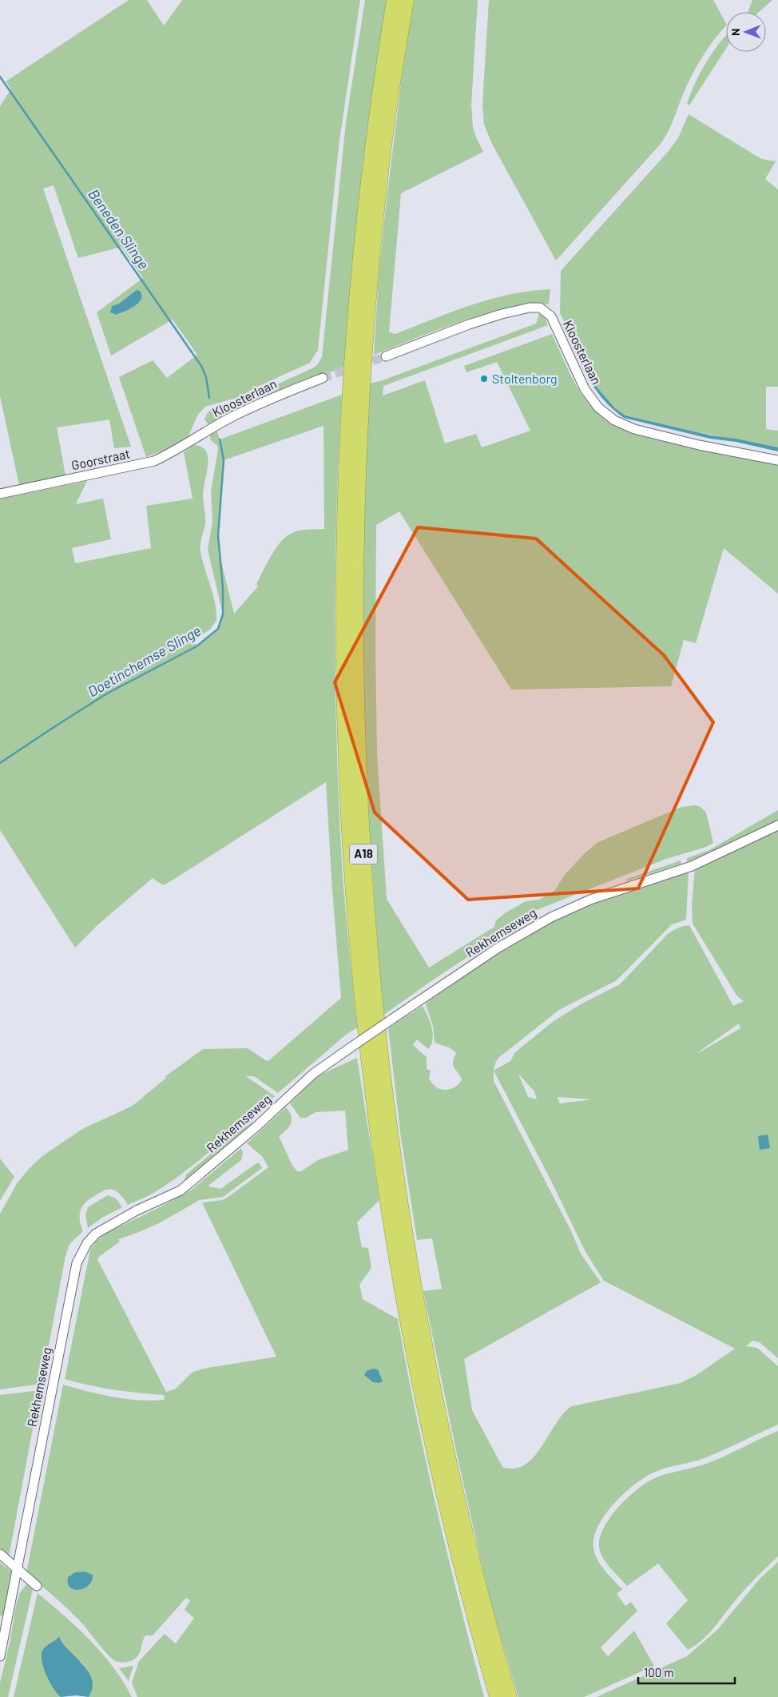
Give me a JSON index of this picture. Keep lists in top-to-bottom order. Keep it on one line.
{"streets":{"highway":["A18"],"street":["Kloosterlaan","Goorstraat","Rekhemseweg"]},"crossings":[["Kloosterlaan","Goorstraat"]],"water":["Beneden Slinge","Doetinchemse Slinge"],"places":["Stoltenborg"],"scale_bar":"100 m","north":"left"}
